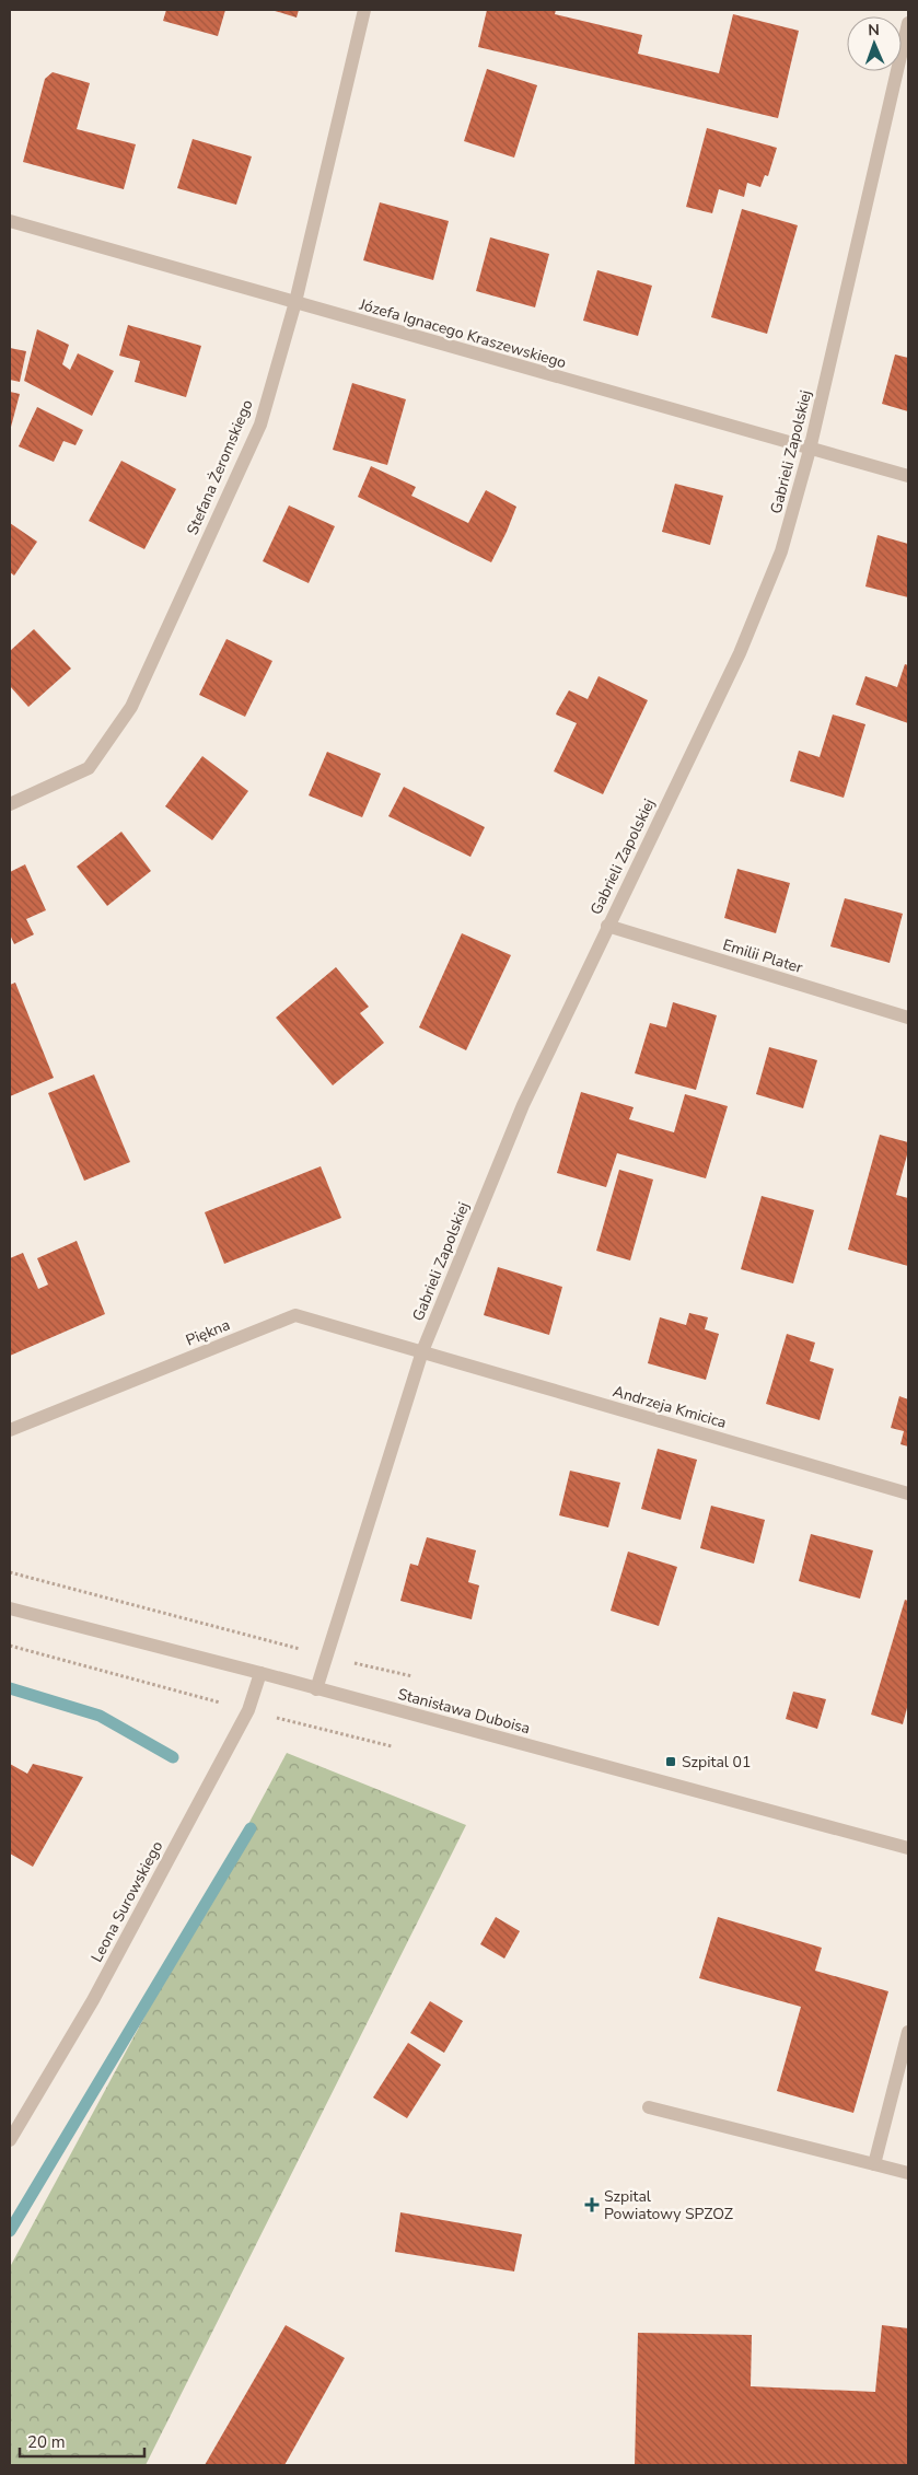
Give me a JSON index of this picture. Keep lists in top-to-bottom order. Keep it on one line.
{"streets":{"street":["Józefa Ignacego Kraszewskiego","Gabrieli Zapolskiej","Stefana Żeromskiego","Emilii Plater","Piękna","Andrzeja Kmicica","Stanisława Duboisa","Leona Surowskiego"]},"crossings":[["Józefa Ignacego Kraszewskiego","Gabrieli Zapolskiej"],["Józefa Ignacego Kraszewskiego","Stefana Żeromskiego"],["Gabrieli Zapolskiej","Emilii Plater"],["Gabrieli Zapolskiej","Piękna"],["Gabrieli Zapolskiej","Andrzeja Kmicica"],["Gabrieli Zapolskiej","Stanisława Duboisa"],["Piękna","Andrzeja Kmicica"],["Stanisława Duboisa","Leona Surowskiego"]],"places":{"transit":["Szpital 01"],"health":["Szpital Powiatowy SPZOZ"]},"scale_bar":"20 m","north":"top"}
